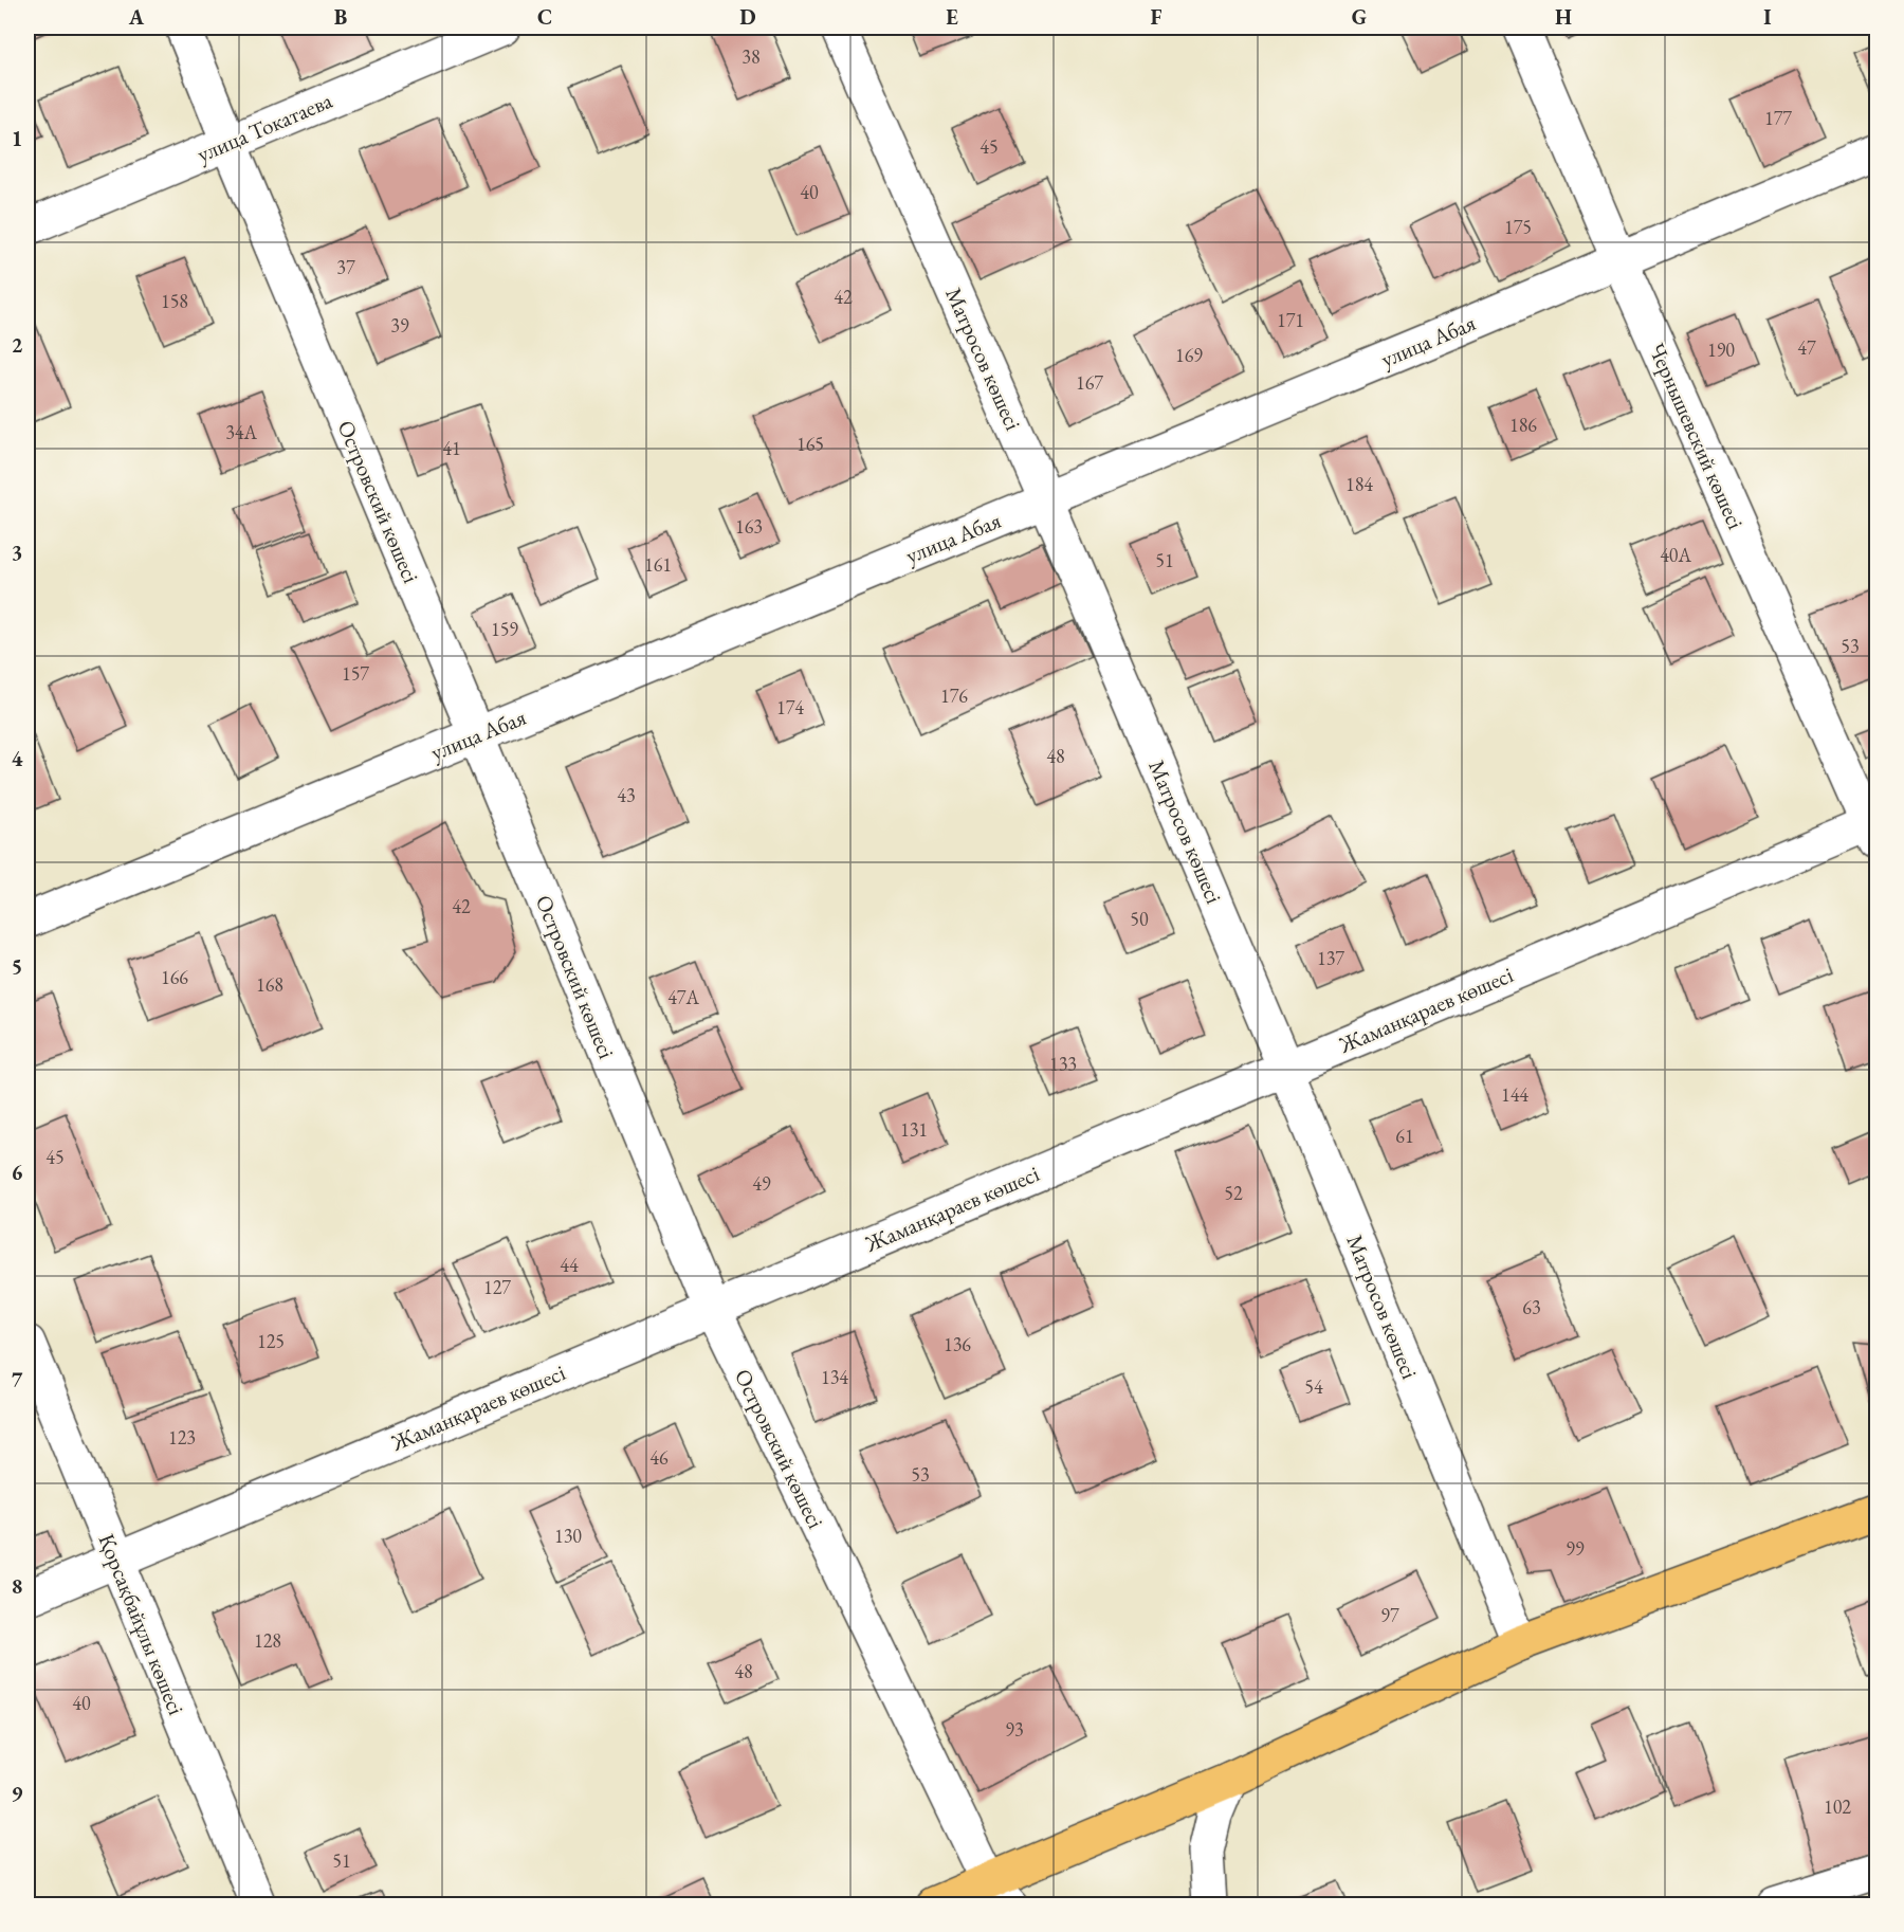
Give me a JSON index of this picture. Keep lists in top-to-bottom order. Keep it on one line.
{"streets":{"street":["улица Токатаева","улица Абая","Матросов көшесі","Чернышевский көшесі","Островский көшесі","Жаманқараев көшесі","Қорсақбайұлы көшесі"]},"crossings":[["улица Токатаева","Островский көшесі"],["улица Абая","Матросов көшесі"],["улица Абая","Чернышевский көшесі"],["улица Абая","Островский көшесі"],["Матросов көшесі","Жаманқараев көшесі"],["Чернышевский көшесі","Жаманқараев көшесі"],["Островский көшесі","Жаманқараев көшесі"],["Жаманқараев көшесі","Қорсақбайұлы көшесі"]],"house_numbers":["38","177","45","40","175","37","42","158","171","39","47","190","169","167","186","34А","165","41","184","163","40А","51","161","159","53","157","176","174","48","43","42","50","137","166","168","47А","133","144","131","61","45","49","52","44","127","63","125","136","134","54","123","46","53","130","99","97","128","48","40","93","102","51"],"grid":{"columns":["A","B","C","D","E","F","G","H","I"],"rows":["1","2","3","4","5","6","7","8","9"]}}
